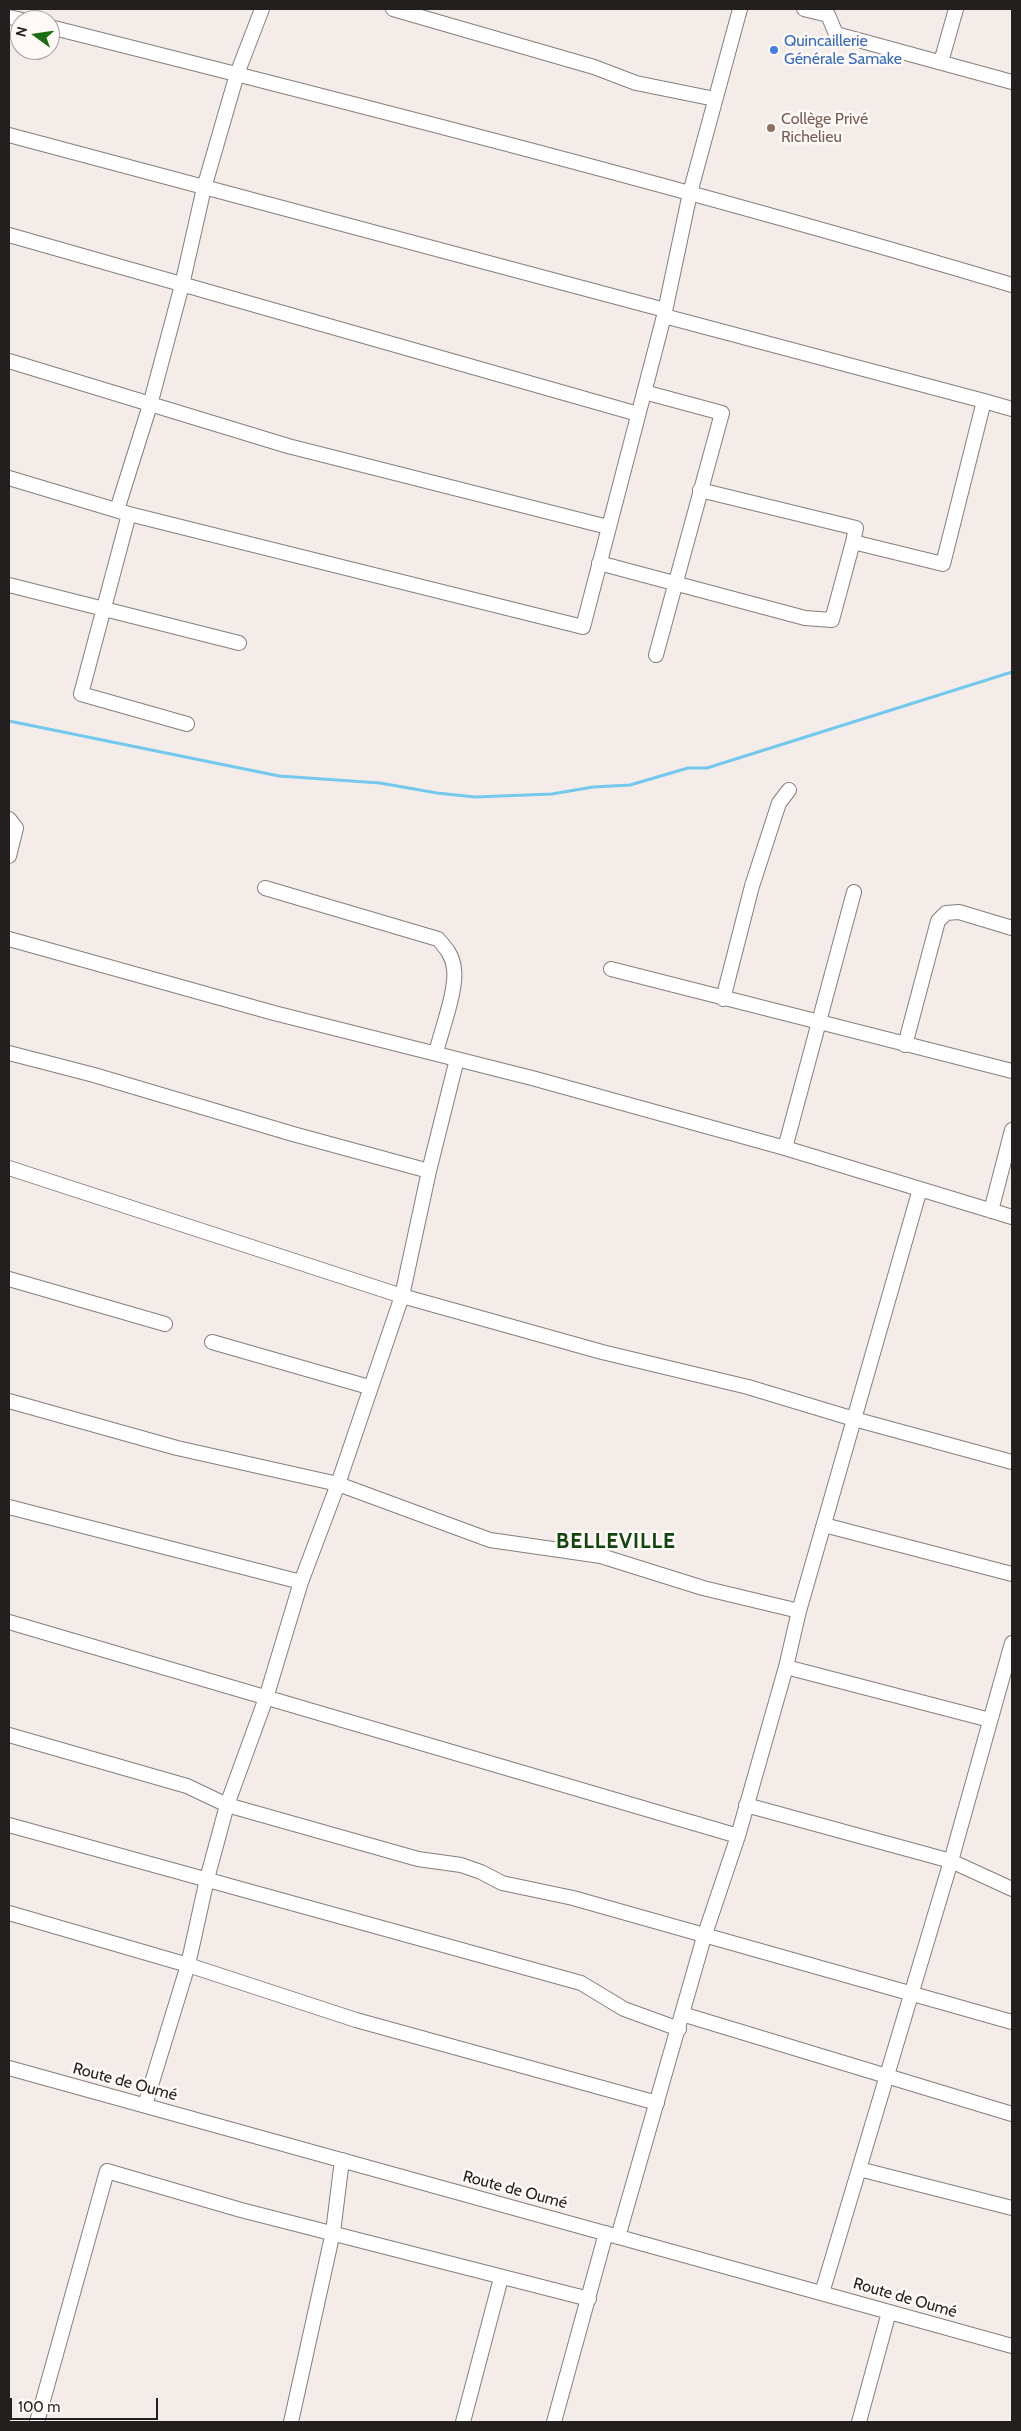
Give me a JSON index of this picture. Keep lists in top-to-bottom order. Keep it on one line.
{"streets":{"street":["Route de Oumé"]},"districts":["BELLEVILLE"],"places":["Quincaillerie Générale Samake","Collège Privé Richelieu"],"scale_bar":"100 m","north":"left"}
